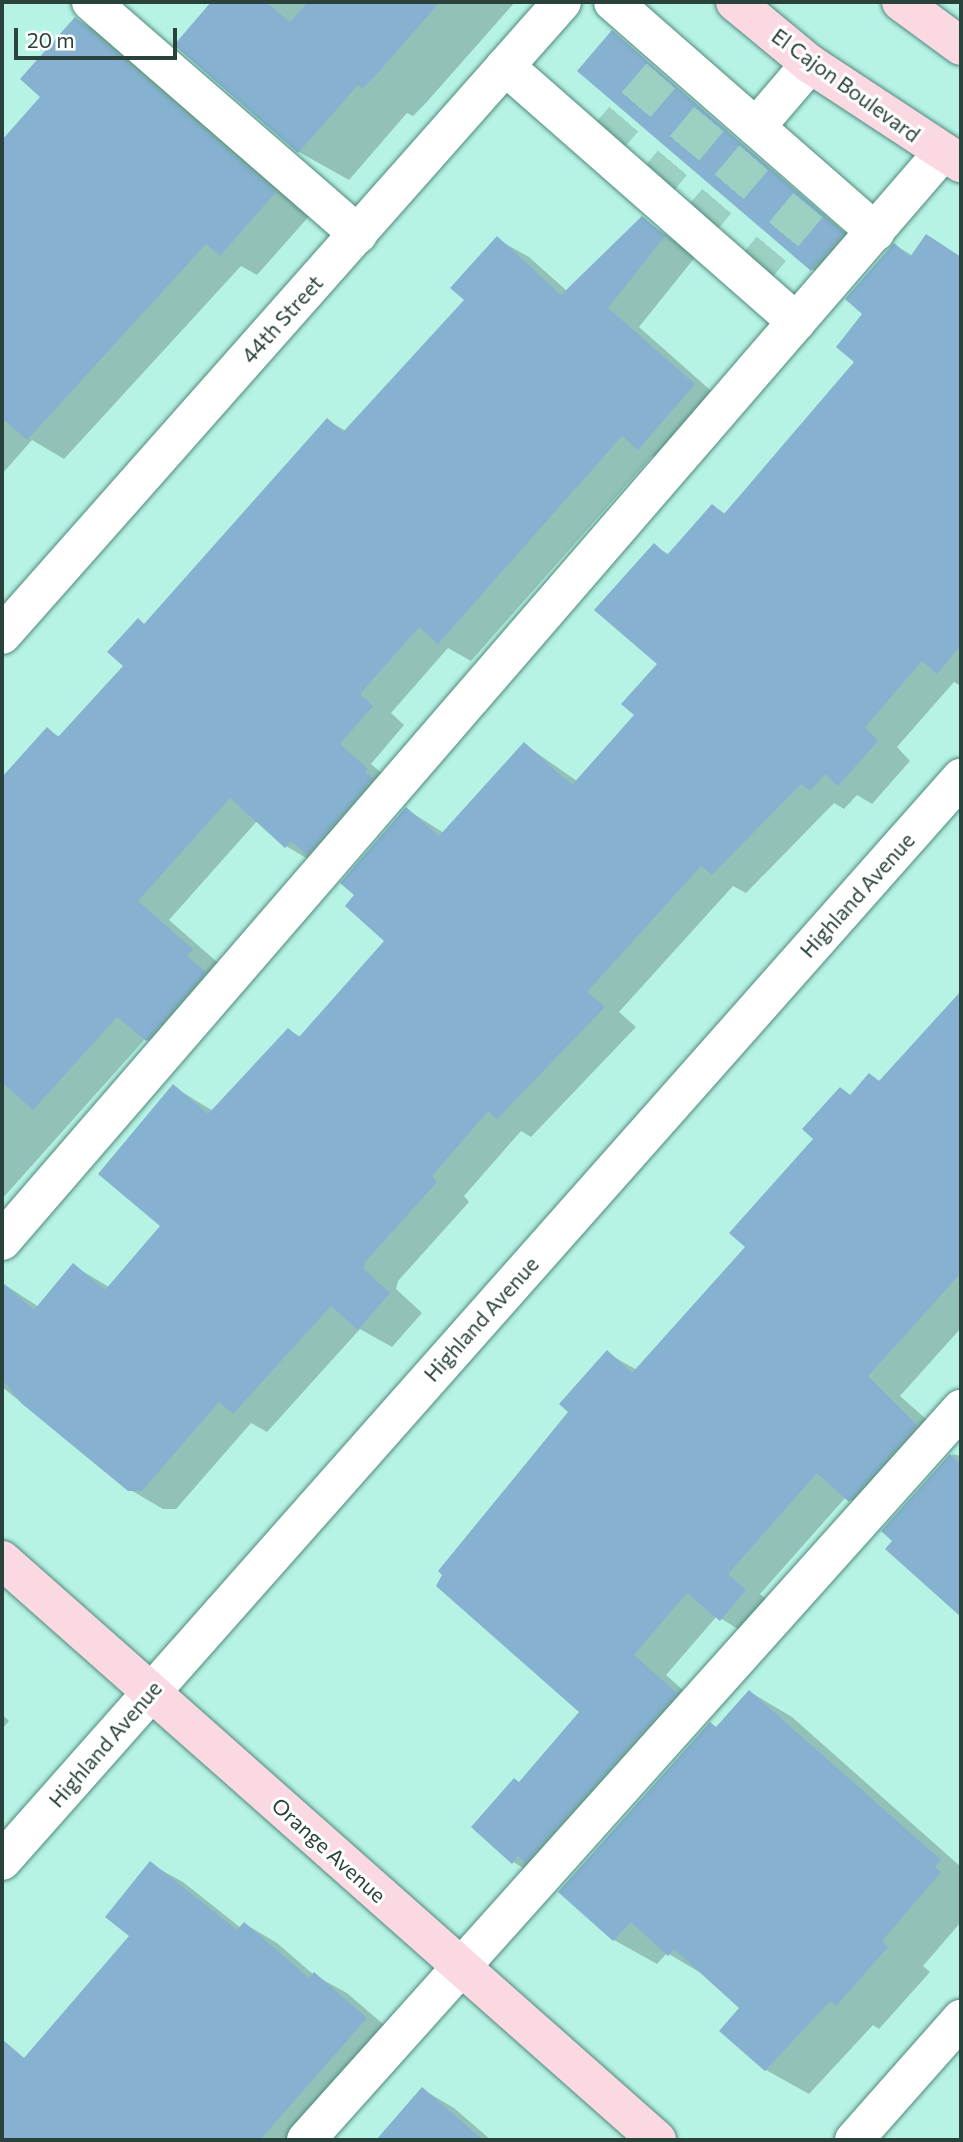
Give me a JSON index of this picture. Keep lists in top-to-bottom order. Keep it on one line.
{"streets":{"main road":["El Cajon Boulevard","Orange Avenue"],"street":["44th Street","Highland Avenue"]},"crossings":[["Highland Avenue","Orange Avenue"]],"scale_bar":"20 m"}
